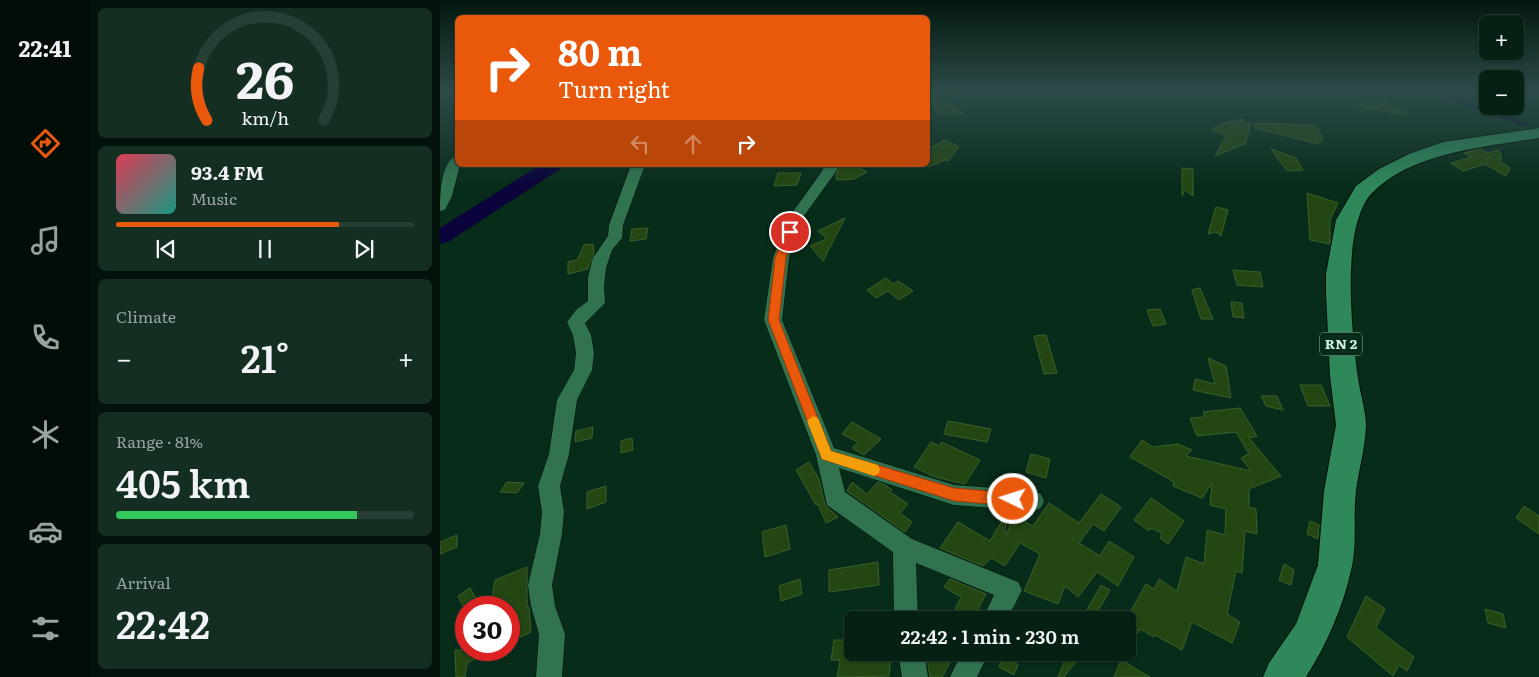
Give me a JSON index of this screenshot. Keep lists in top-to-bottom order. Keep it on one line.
{"streets":{"main road":["RN 2"]},"page":{"tabs":"22:41","map_buttons":["+","−"],"turn":["80 m","Turn right"],"song":["93.4 FM","Music"],"tile":["Climate",["Range · 81%","405 km"],["Arrival","22:42"]],"heat":["−","21°","+"],"limit":"30","trip":"22:42 · 1 min · 230 m","gauge":["26","km/h"]}}
